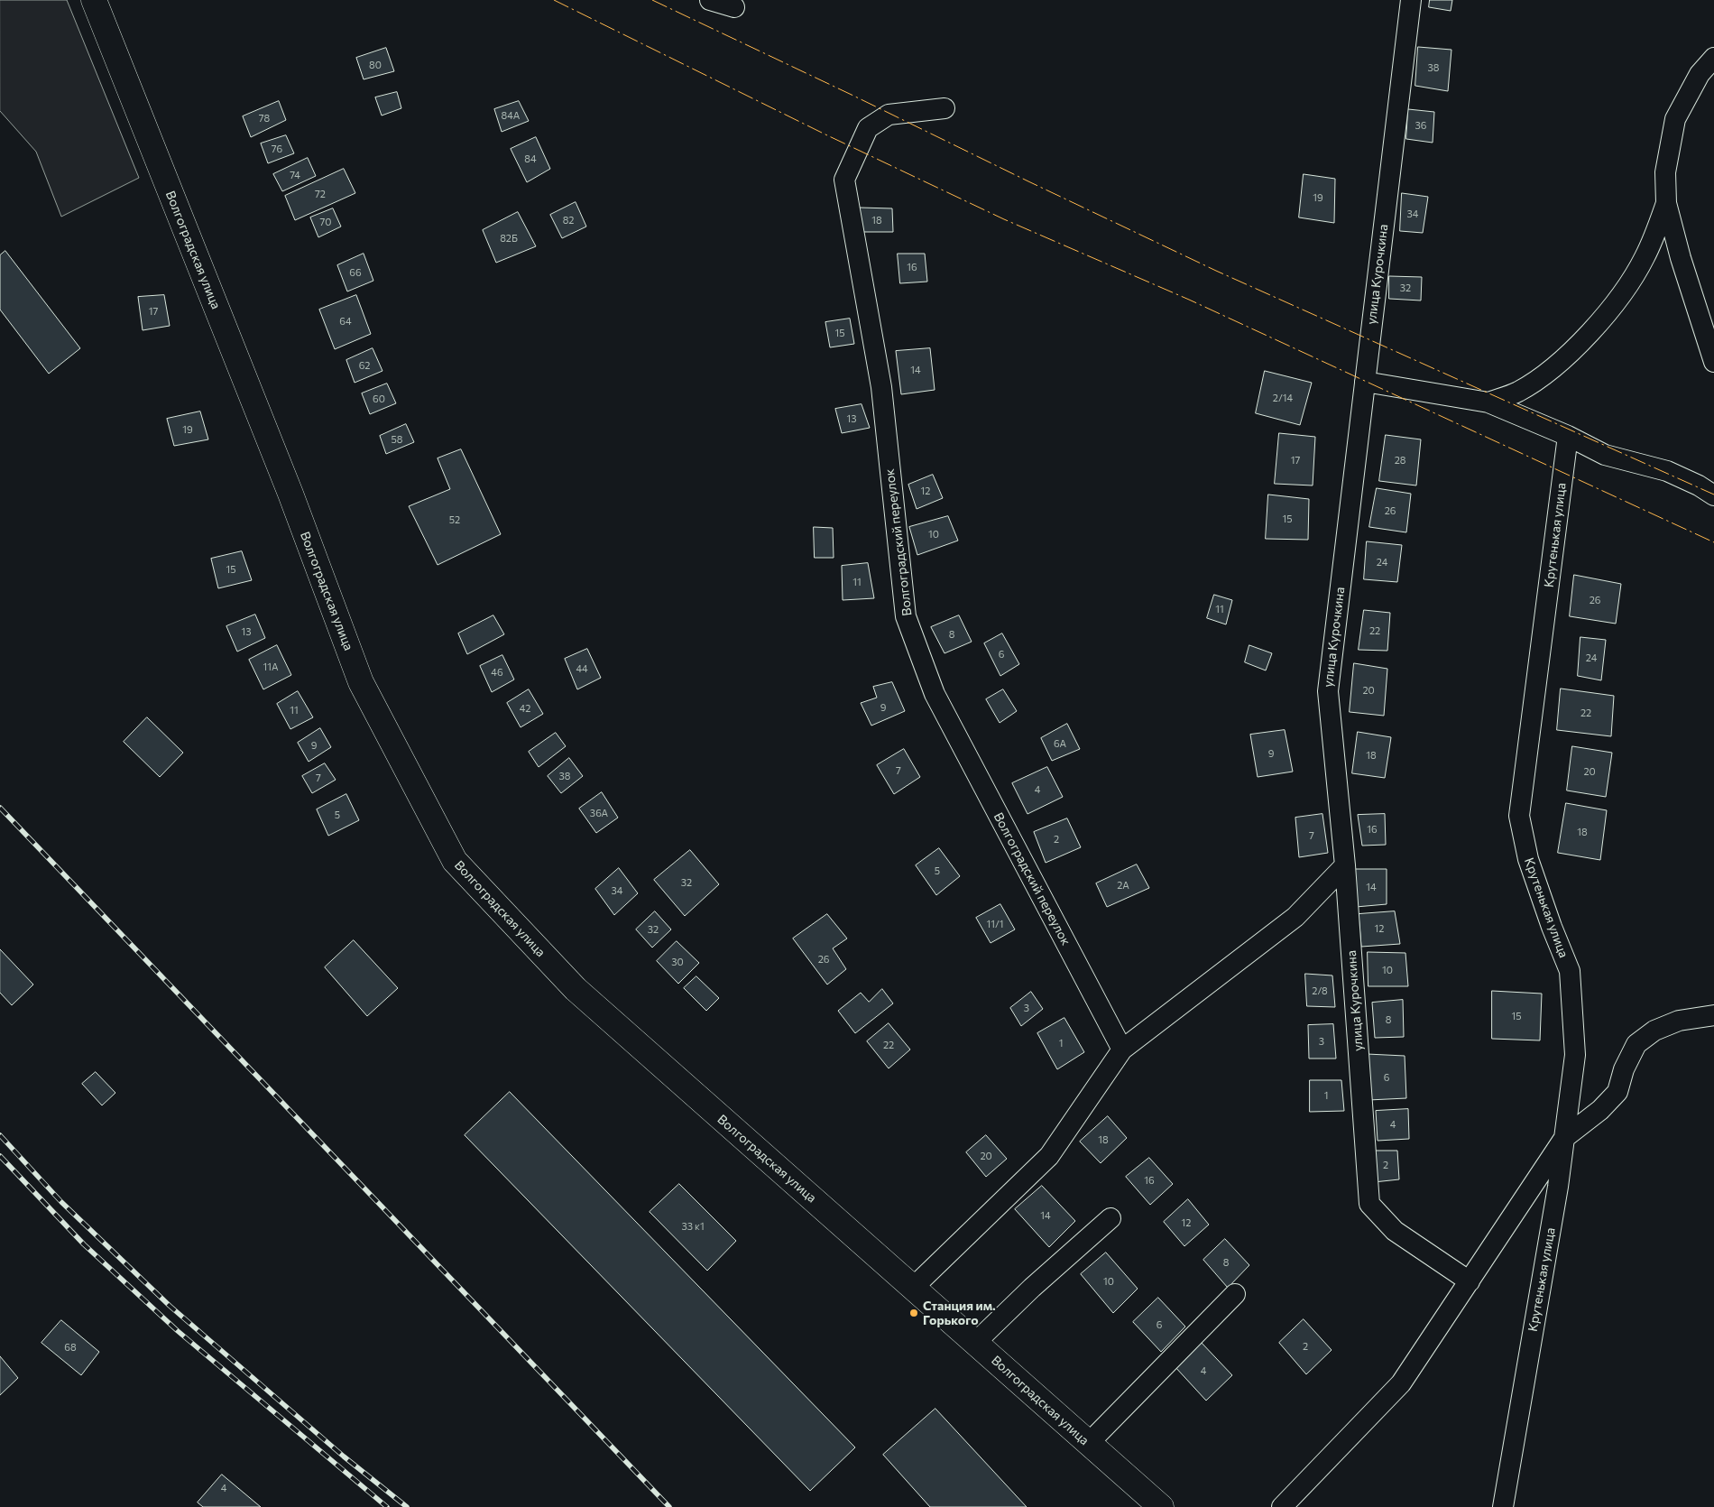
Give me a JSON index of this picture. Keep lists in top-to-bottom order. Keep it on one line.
{"streets":{"main road":["Волгоградская улица"],"street":["улица Курочкина","Крутенькая улица","Волгоградский переулок"]},"places":["Станция им. Горького"],"house_numbers":["80","38","84А","78","36","76","84","74","72","19","34","82","18","70","82Б","16","66","32","17","64","15","62","14","2/14","60","13","19","58","17","28","12","26","15","52","10","24","15","11","26","11","22","13","8","6","24","11А","44","46","20","9","42","11","22","6А","9","9","18","7","20","38","7","4","36А","5","16","18","7","2","5","32","2А","14","34","11/1","12","32","26","30","10","2/8","3","15","8","3","1","22","6","1","4","18","20","2","16","14","12","33 к1","8","10","6","2","68","4","4"]}
